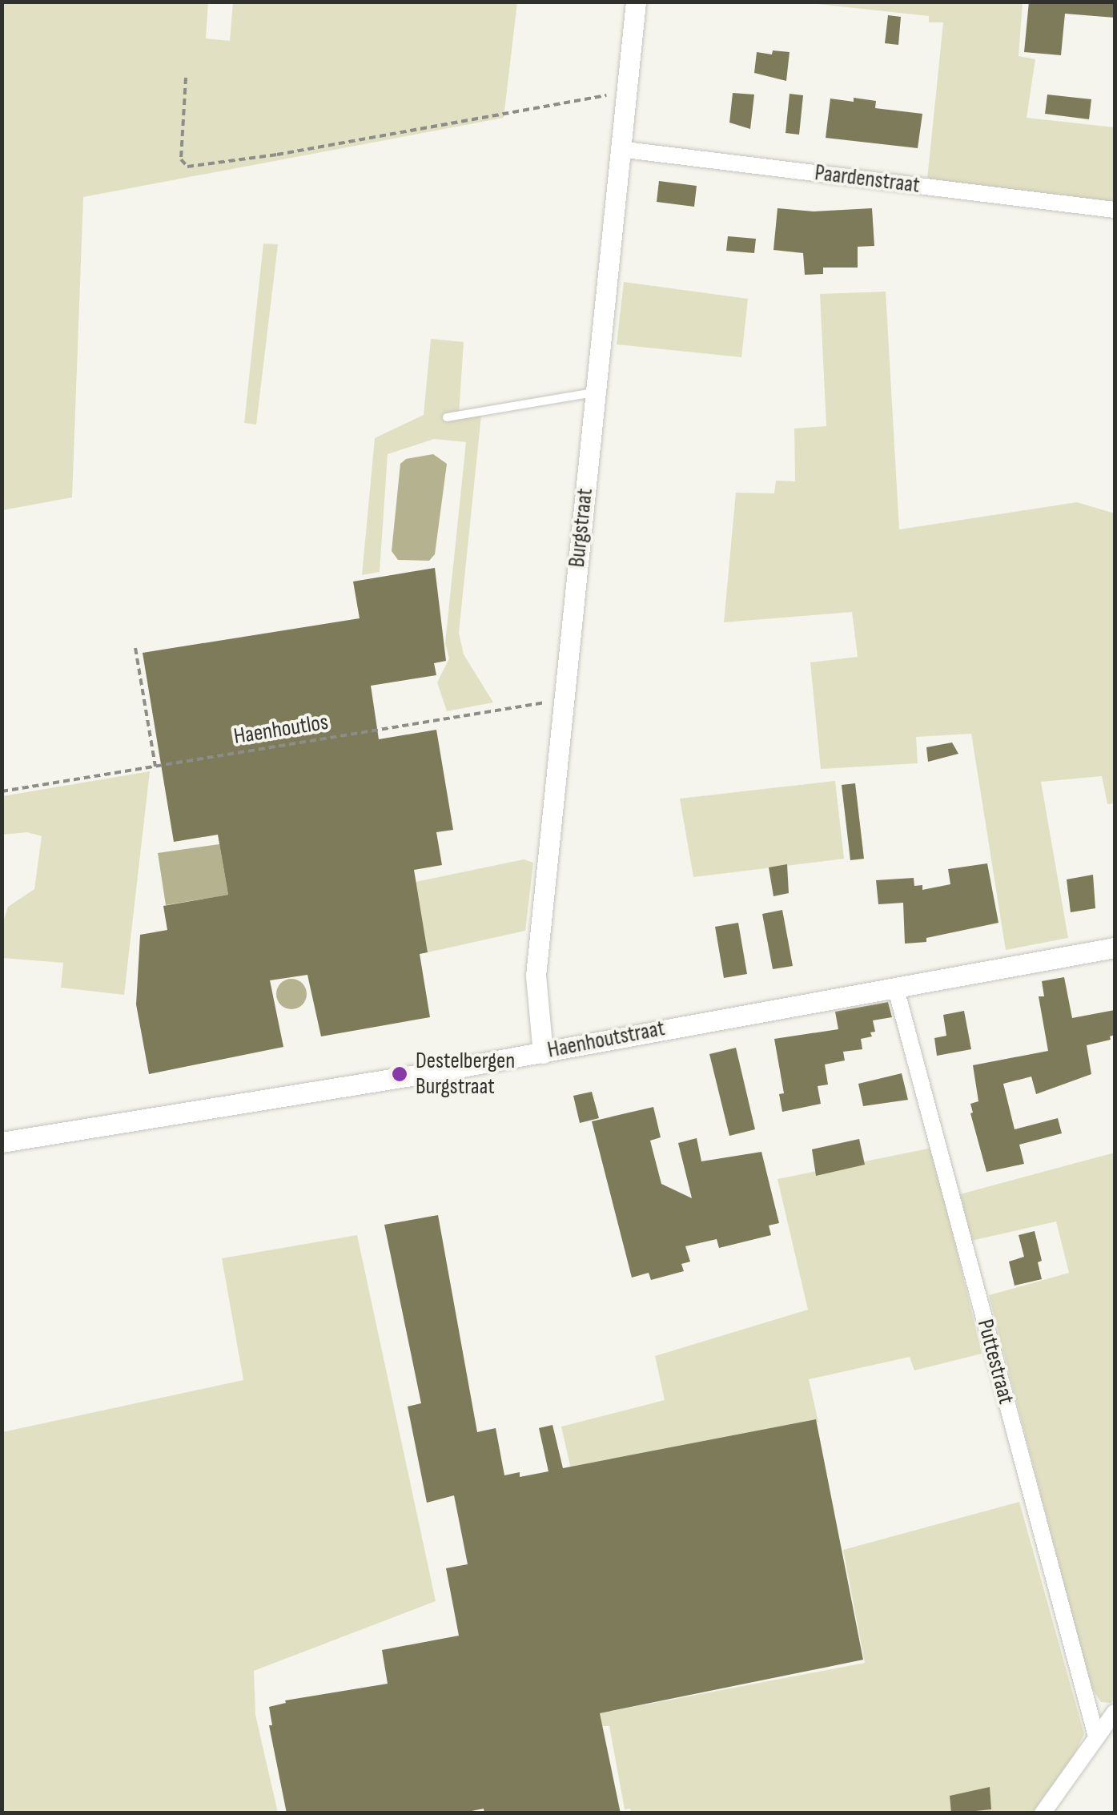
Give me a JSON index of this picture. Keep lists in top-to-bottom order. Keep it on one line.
{"streets":{"street":["Paardenstraat","Burgstraat","Haenhoutstraat","Puttestraat"],"path":["Haenhoutlos"]},"crossings":[["Paardenstraat","Burgstraat"],["Burgstraat","Haenhoutlos"],["Burgstraat","Haenhoutstraat"],["Haenhoutstraat","Puttestraat"]],"places":["Destelbergen Burgstraat"]}
